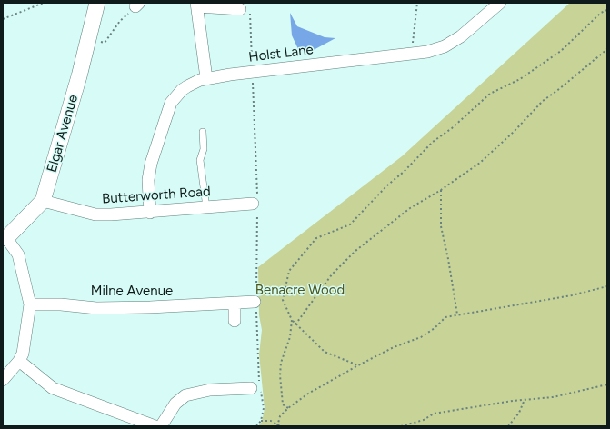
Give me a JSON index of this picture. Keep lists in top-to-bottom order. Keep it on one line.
{"streets":{"street":["Holst Lane","Elgar Avenue","Butterworth Road","Milne Avenue"]},"crossings":[["Holst Lane","Butterworth Road"],["Elgar Avenue","Butterworth Road"]],"parks":["Benacre Wood"]}
